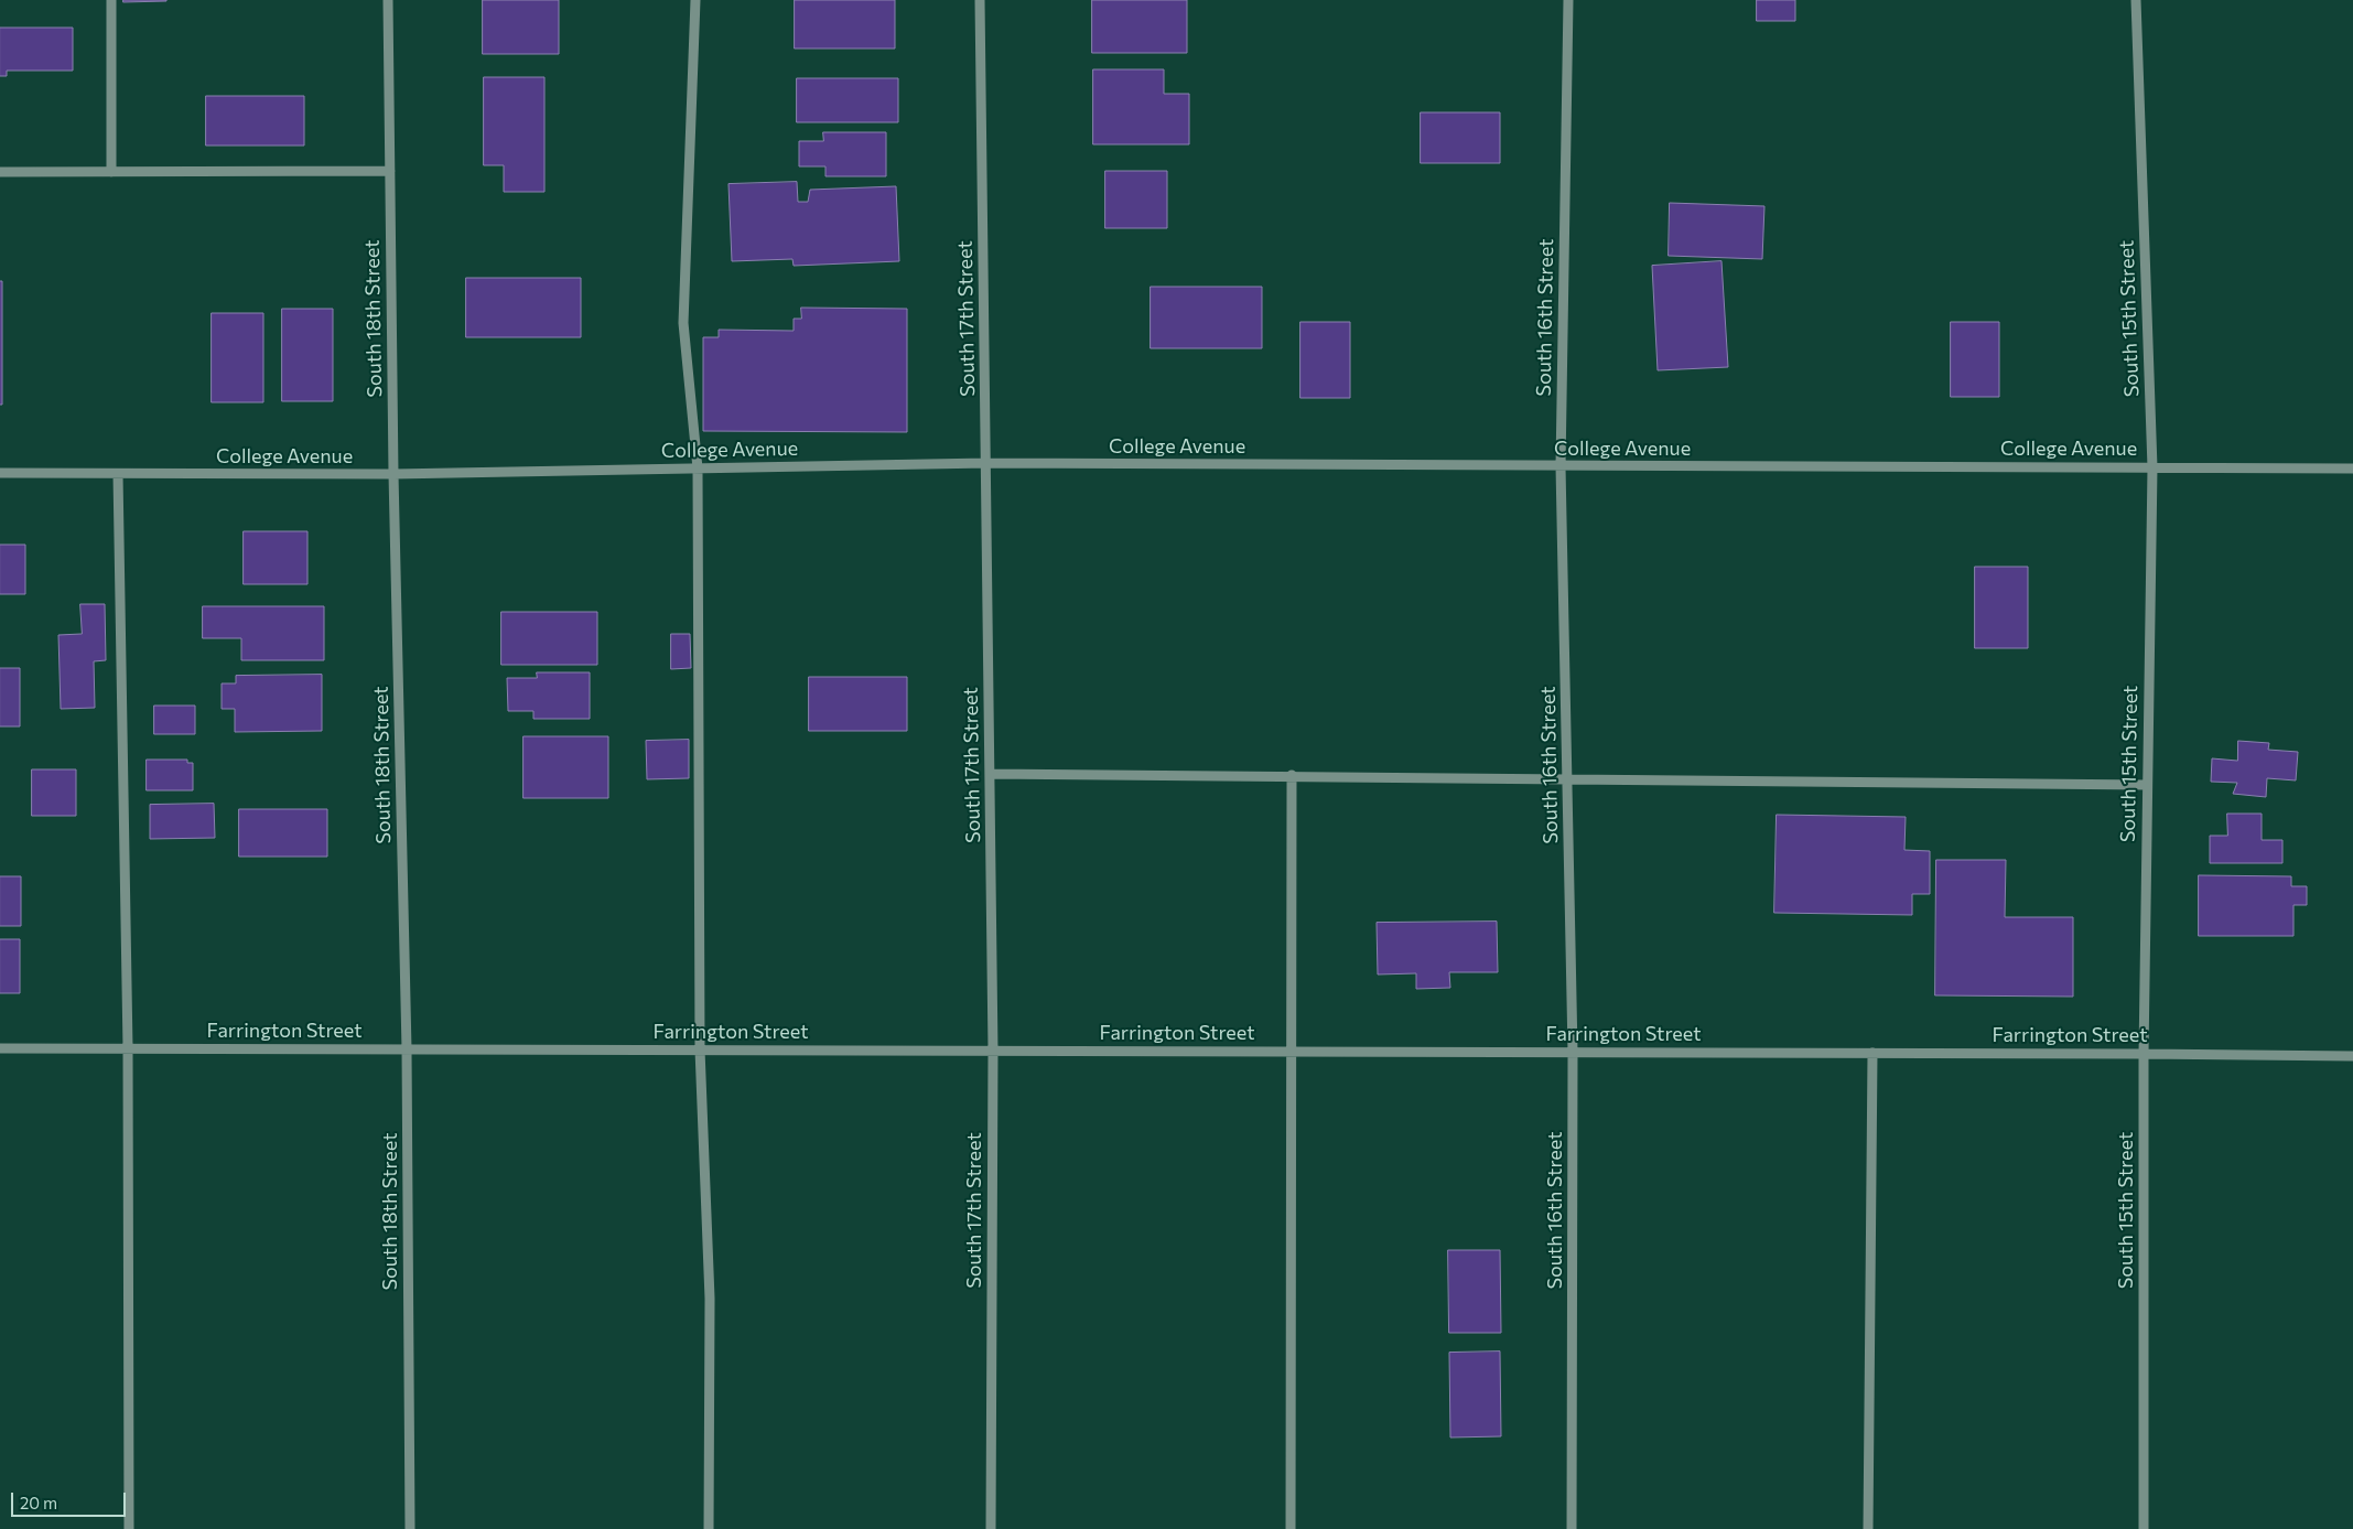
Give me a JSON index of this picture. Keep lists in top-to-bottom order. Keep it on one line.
{"streets":{"street":["South 16th Street","South 18th Street","South 17th Street","South 15th Street","College Avenue","Farrington Street"]},"crossings":[["South 16th Street","College Avenue"],["South 16th Street","Farrington Street"],["South 18th Street","College Avenue"],["South 18th Street","Farrington Street"],["South 17th Street","College Avenue"],["South 17th Street","Farrington Street"],["South 15th Street","College Avenue"],["South 15th Street","Farrington Street"]],"scale_bar":"20 m"}
